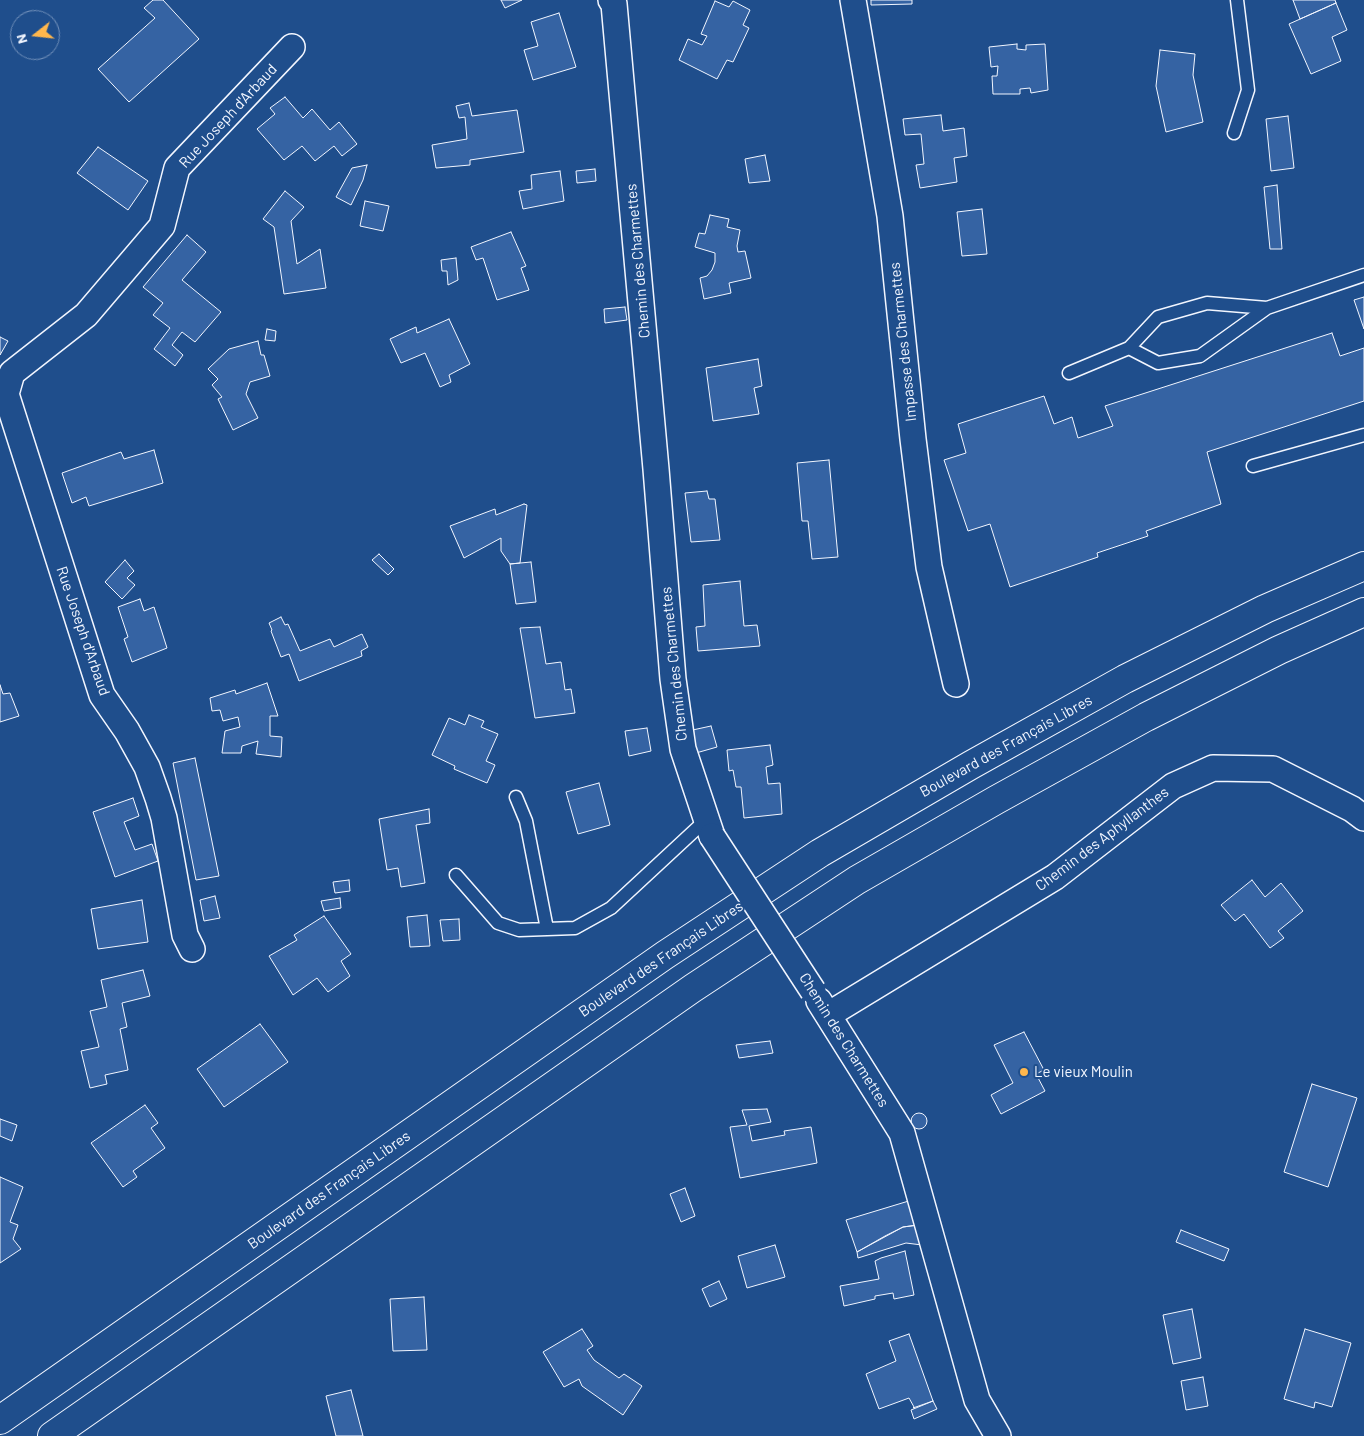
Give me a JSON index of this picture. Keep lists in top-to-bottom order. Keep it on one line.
{"streets":{"main road":["Boulevard des Français Libres"],"street":["Rue Joseph d'Arbaud","Chemin des Charmettes","Impasse des Charmettes","Chemin des Aphyllanthes"]},"crossings":[["Chemin des Charmettes","Chemin des Aphyllanthes"]],"places":["Le vieux Moulin"],"north":"left"}
